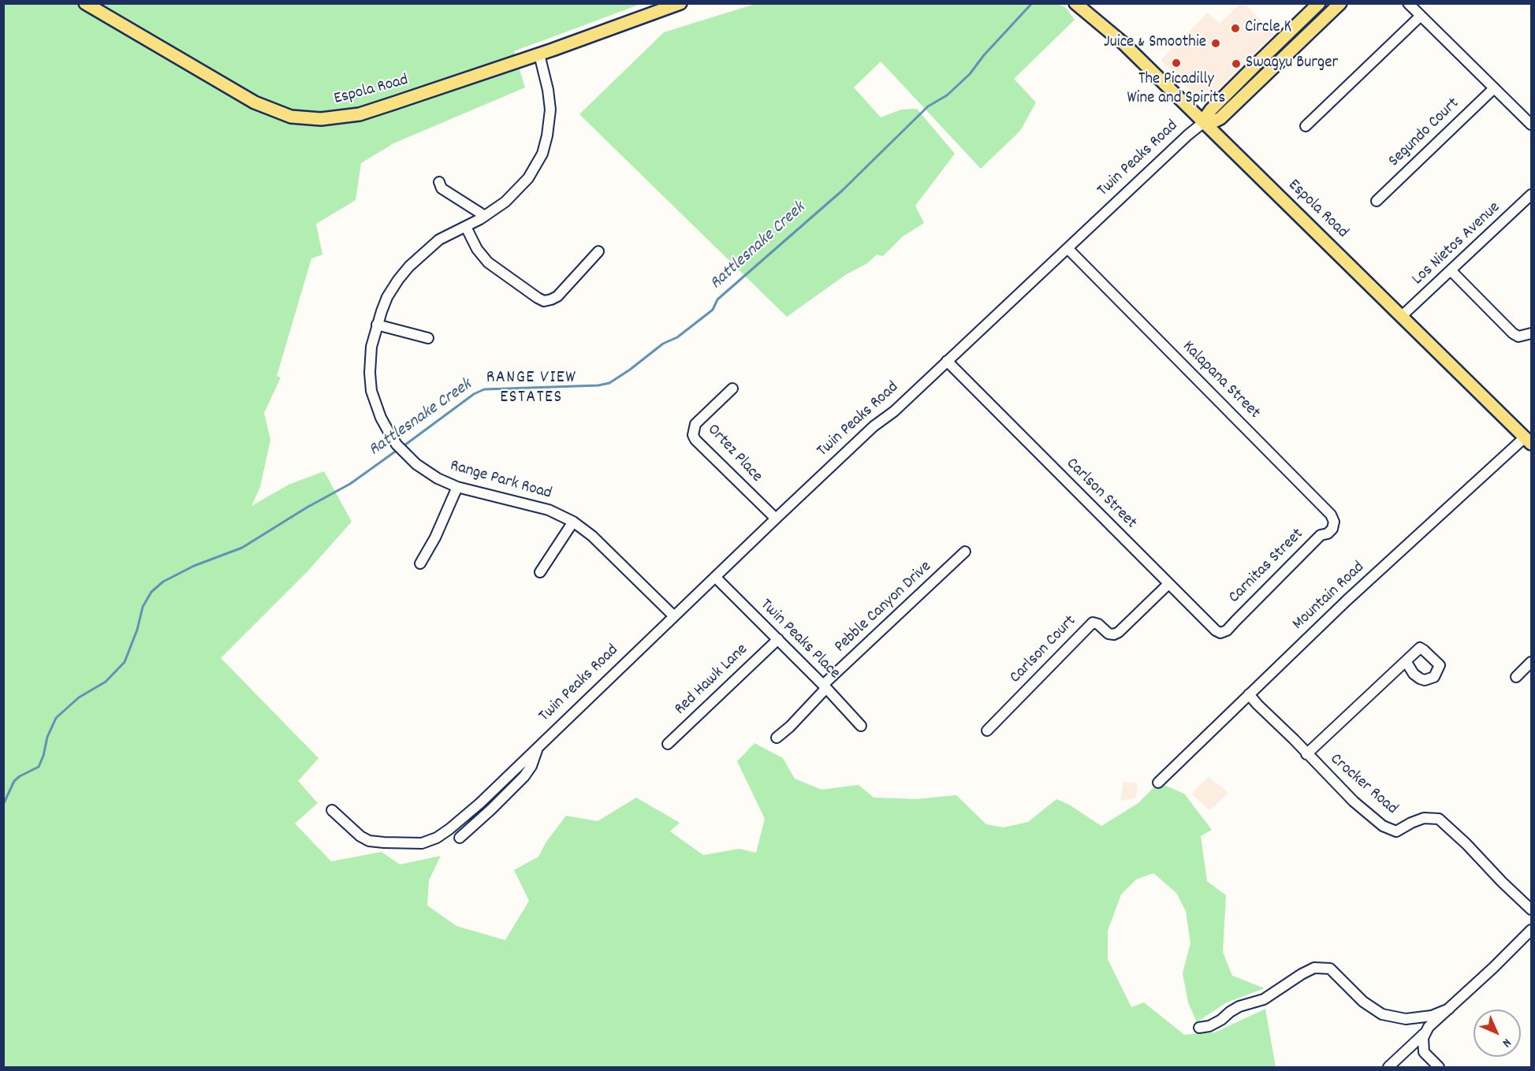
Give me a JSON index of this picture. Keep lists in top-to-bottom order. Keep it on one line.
{"streets":{"main road":["Espola Road","Twin Peaks Road"],"street":["Segundo Court","Los Nietos Avenue","Kalapana Street","Ortez Place","Range Park Road","Carlson Street","Carnitas Street","Mountain Road","Pebble Canyon Drive","Twin Peaks Place","Carlson Court","Red Hawk Lane","Crocker Road"]},"crossings":[["Espola Road","Twin Peaks Road"],["Espola Road","Los Nietos Avenue"],["Espola Road","Range Park Road"],["Espola Road","Mountain Road"],["Twin Peaks Road","Kalapana Street"],["Twin Peaks Road","Ortez Place"],["Twin Peaks Road","Range Park Road"],["Twin Peaks Road","Carlson Street"],["Twin Peaks Road","Twin Peaks Place"],["Kalapana Street","Carnitas Street"],["Carlson Street","Carnitas Street"],["Carlson Street","Carlson Court"],["Mountain Road","Crocker Road"],["Pebble Canyon Drive","Twin Peaks Place"],["Twin Peaks Place","Red Hawk Lane"]],"districts":["RANGE VIEW ESTATES"],"water":["Rattlesnake Creek"],"places":["Circle K","Juice & Smoothie","The Picadilly Wine and Spirits","Swagyu Burger"],"north":"bottom right"}
